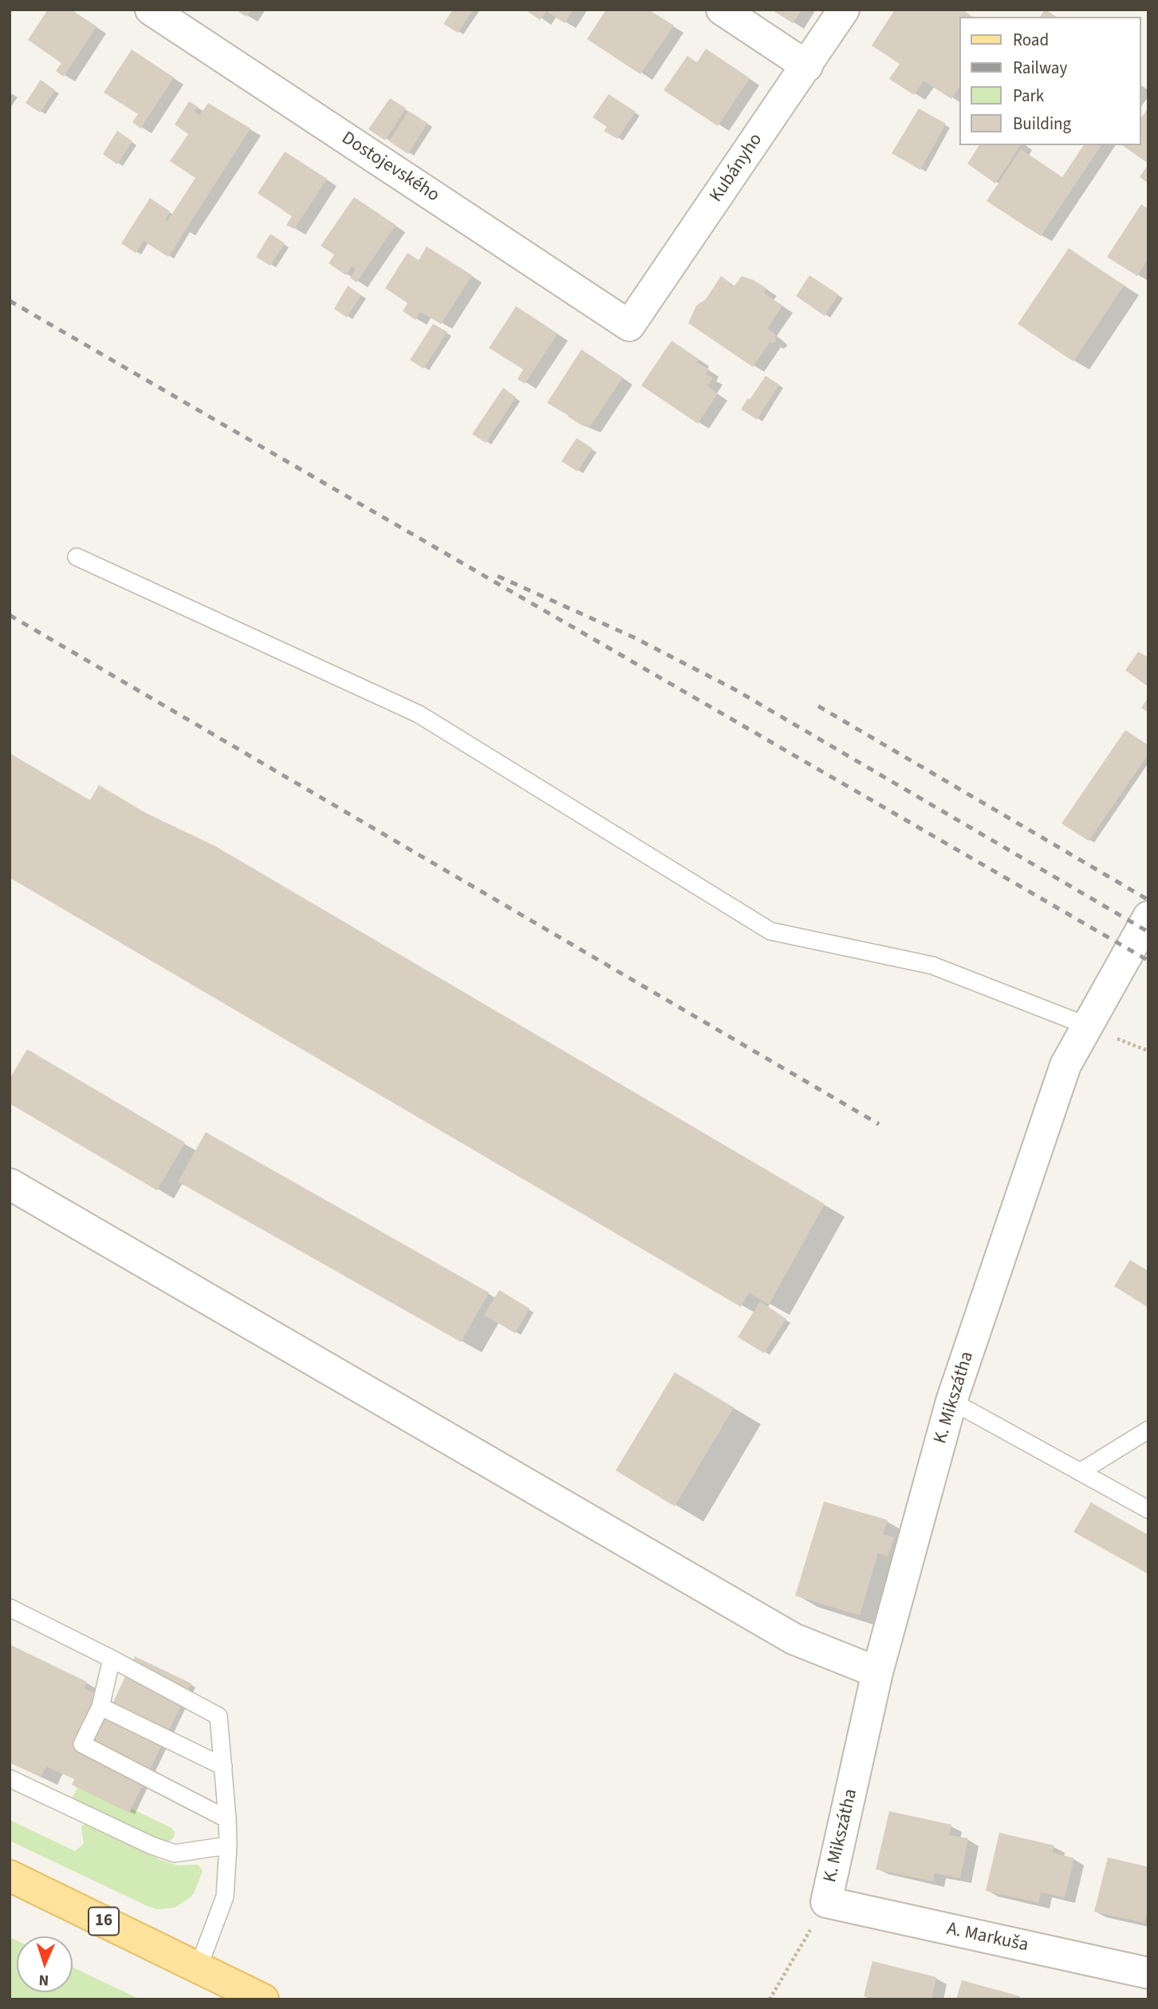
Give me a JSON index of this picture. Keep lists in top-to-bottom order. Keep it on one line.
{"streets":{"main road":["16"],"street":["Dostojevského","Kubányho","K. Mikszátha","A. Markuša"]},"crossings":[["Dostojevského","Kubányho"],["K. Mikszátha","A. Markuša"]],"legend":["Road","Railway","Park","Building"],"north":"bottom"}
